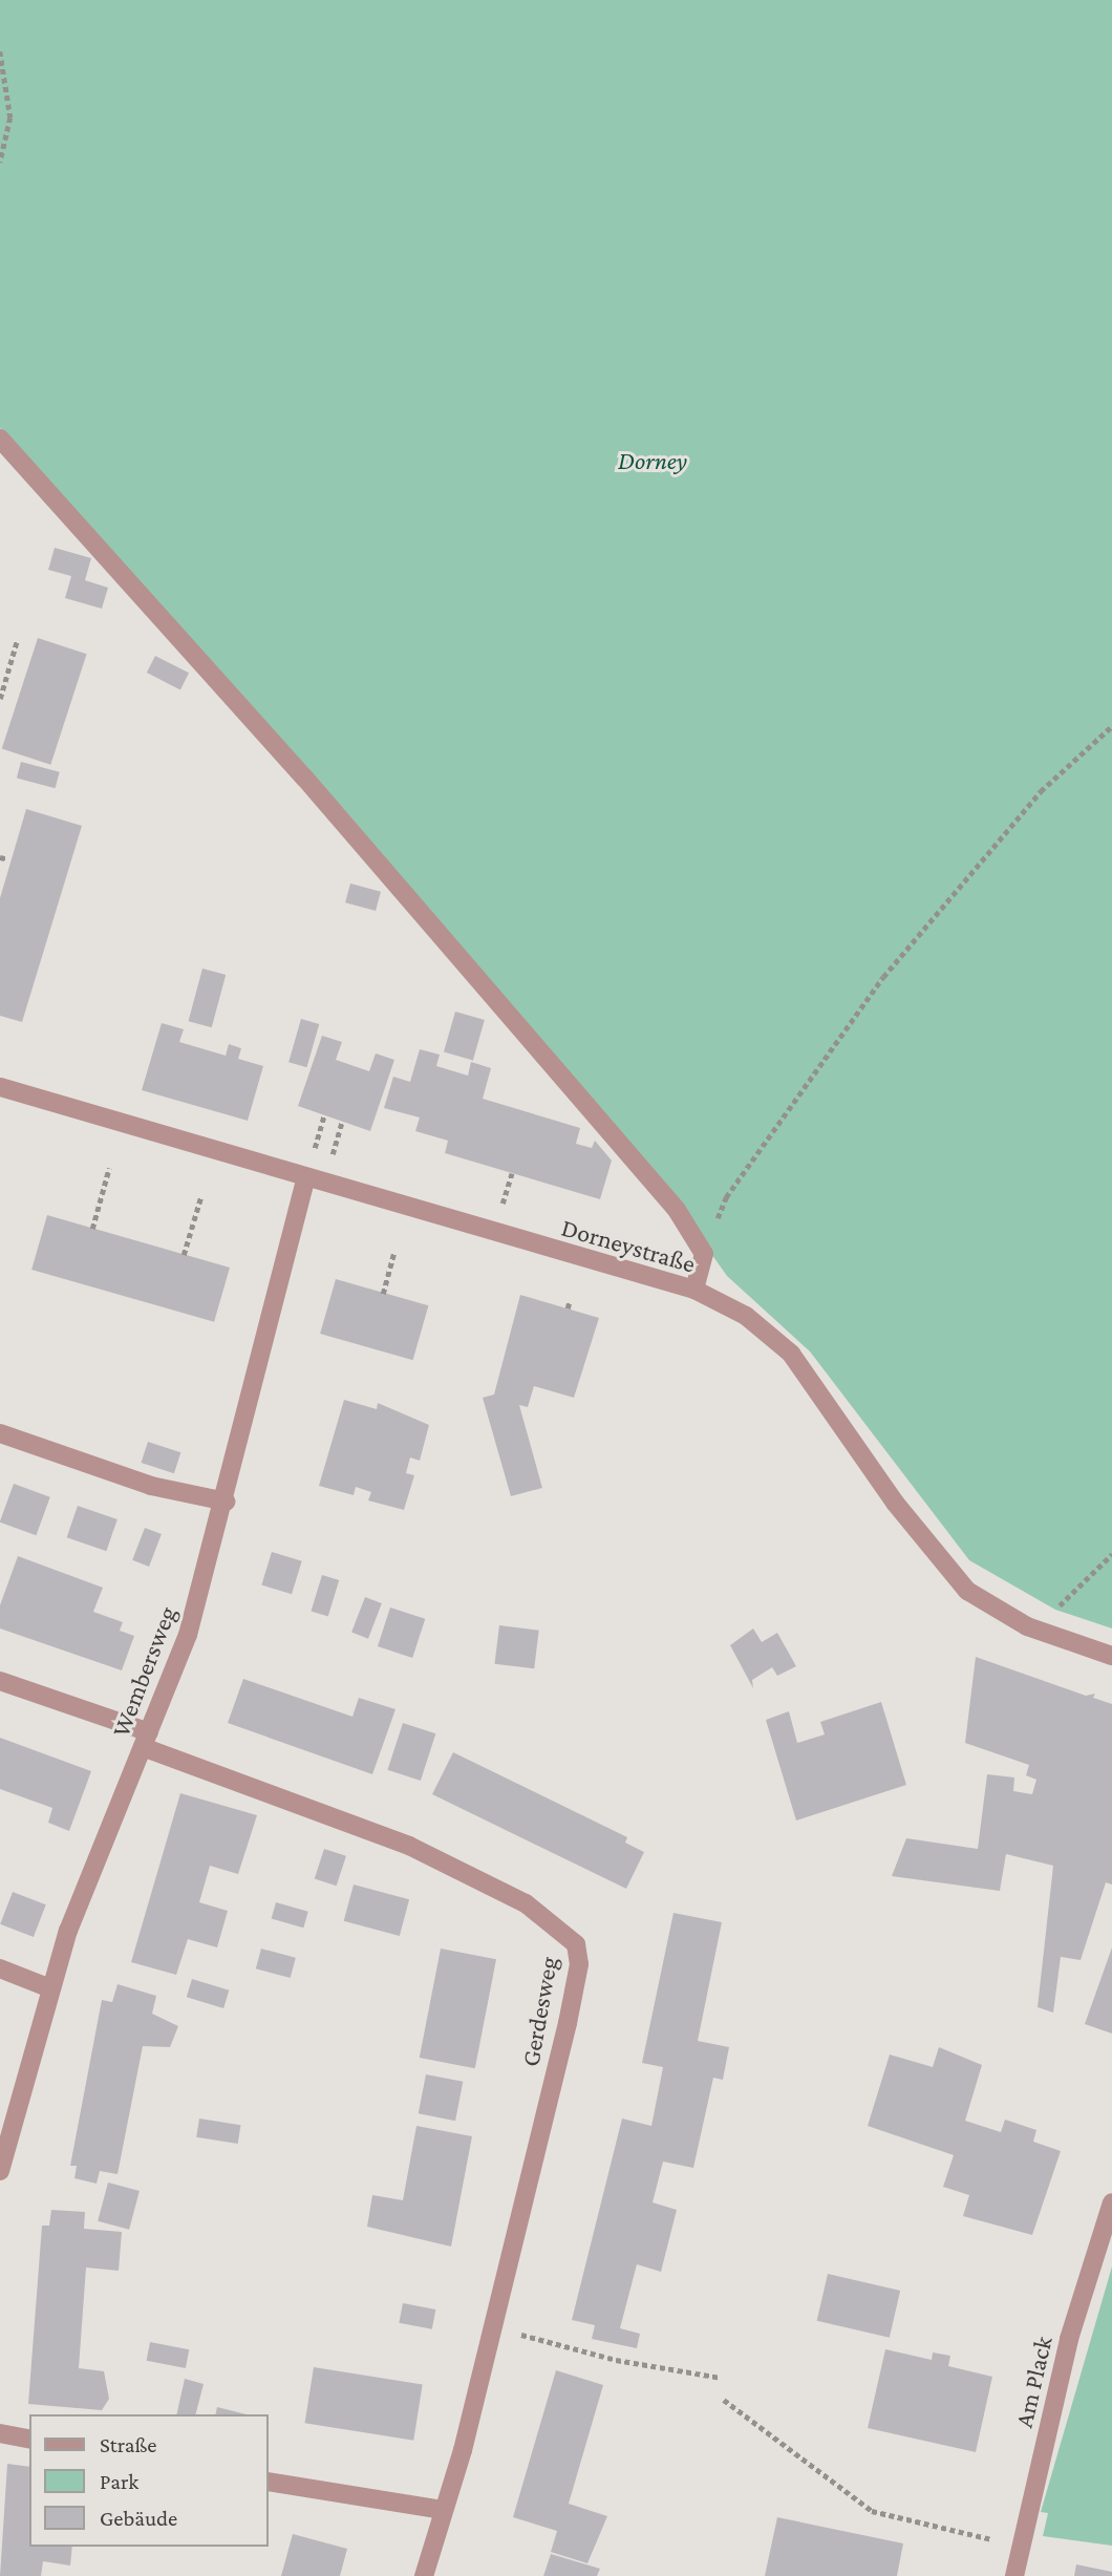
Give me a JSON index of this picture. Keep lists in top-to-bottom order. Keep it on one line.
{"streets":{"street":["Dorneystraße","Wembersweg","Gerdesweg","Am Plack"]},"crossings":[["Dorneystraße","Wembersweg"],["Wembersweg","Gerdesweg"]],"parks":["Dorney"],"legend":["Straße","Park","Gebäude"]}
